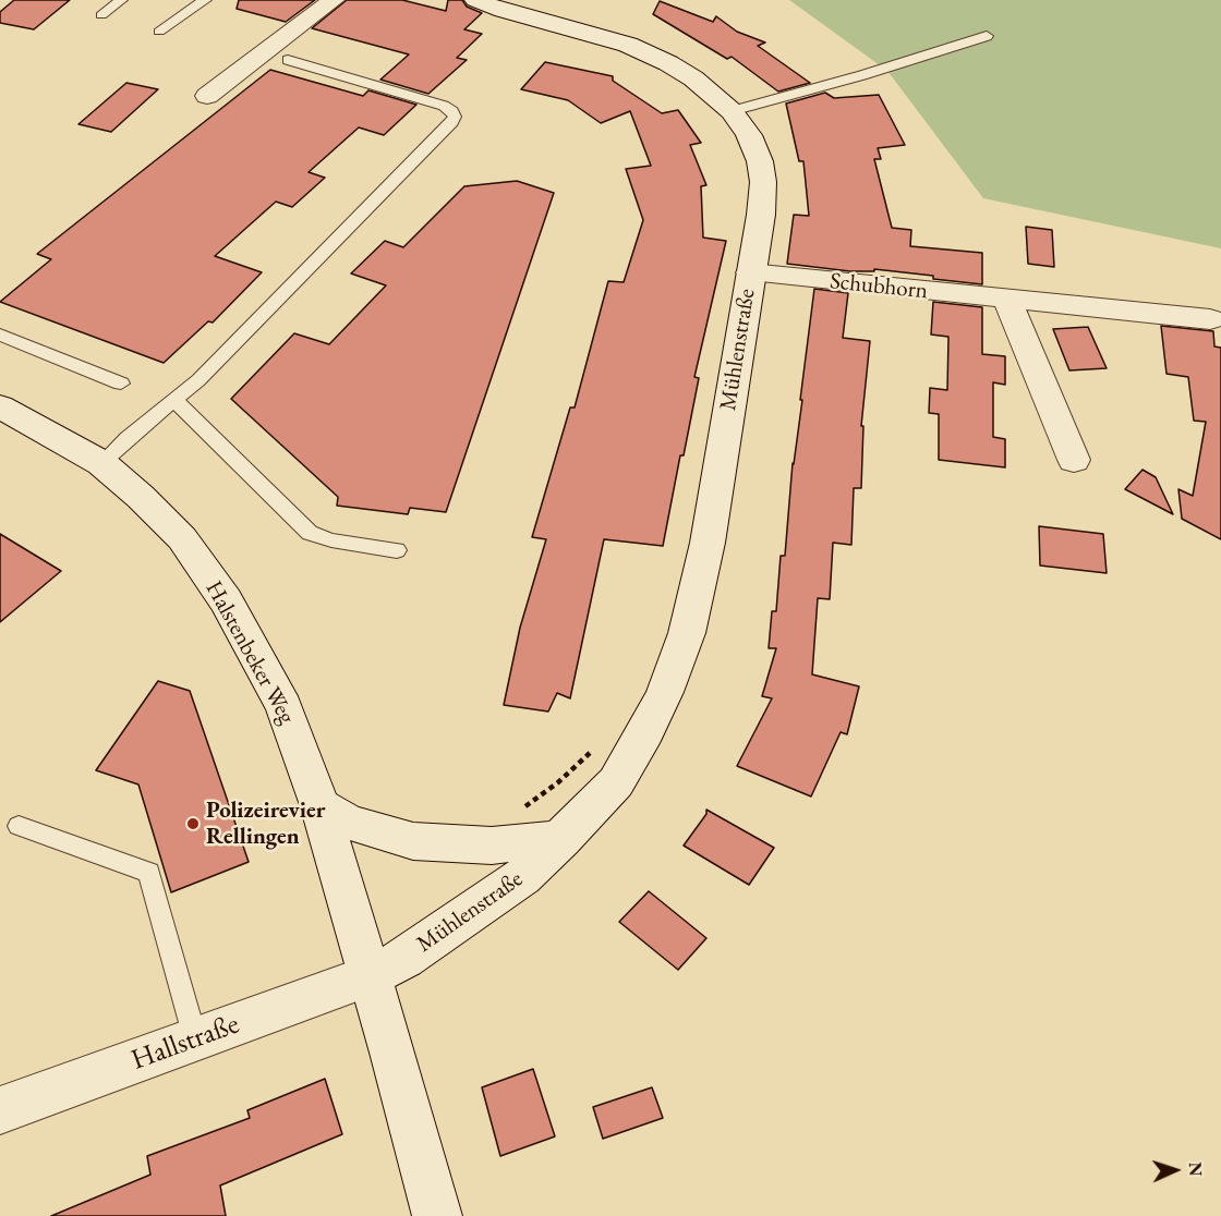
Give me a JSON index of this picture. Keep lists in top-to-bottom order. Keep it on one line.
{"streets":{"street":["Schubhorn","Mühlenstraße","Halstenbeker Weg","Hallstraße"]},"crossings":[["Schubhorn","Mühlenstraße"],["Mühlenstraße","Halstenbeker Weg"],["Mühlenstraße","Hallstraße"],["Halstenbeker Weg","Hallstraße"]],"places":["Polizeirevier Rellingen"],"north":"right"}
